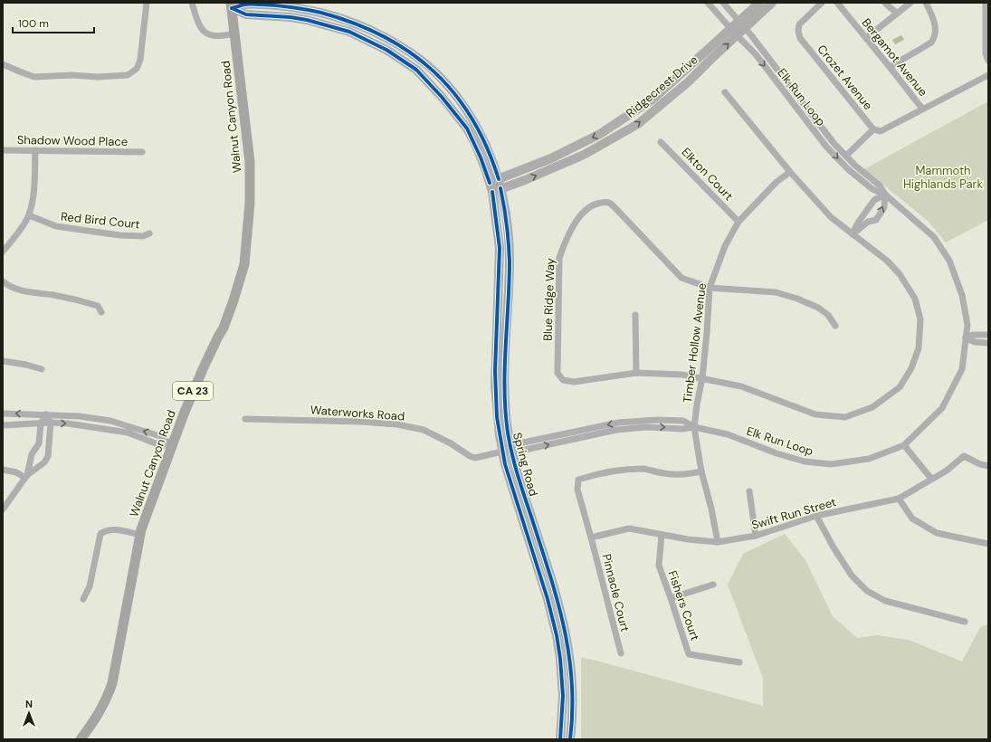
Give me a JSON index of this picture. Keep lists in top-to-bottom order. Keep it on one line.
{"streets":{"main road":["Ridgecrest Drive","Walnut Canyon Road","CA 23","Spring Road"],"street":["Bergamot Avenue","Crozet Avenue","Elk Run Loop","Shadow Wood Place","Elkton Court","Red Bird Court","Blue Ridge Way","Timber Hollow Avenue","Waterworks Road","Swift Run Street","Pinnacle Court","Fishers Court"]},"crossings":[["Ridgecrest Drive","Elk Run Loop"],["Ridgecrest Drive","Spring Road"],["Elk Run Loop","Timber Hollow Avenue"],["Elk Run Loop","Waterworks Road"],["Elk Run Loop","Spring Road"],["Walnut Canyon Road","Spring Road"],["Elkton Court","Timber Hollow Avenue"],["Blue Ridge Way","Timber Hollow Avenue"],["Timber Hollow Avenue","Swift Run Street"],["Timber Hollow Avenue","Pinnacle Court"],["Waterworks Road","Spring Road"],["Swift Run Street","Pinnacle Court"],["Swift Run Street","Fishers Court"]],"parks":["Mammoth Highlands Park"],"scale_bar":"100 m","north":"top"}
